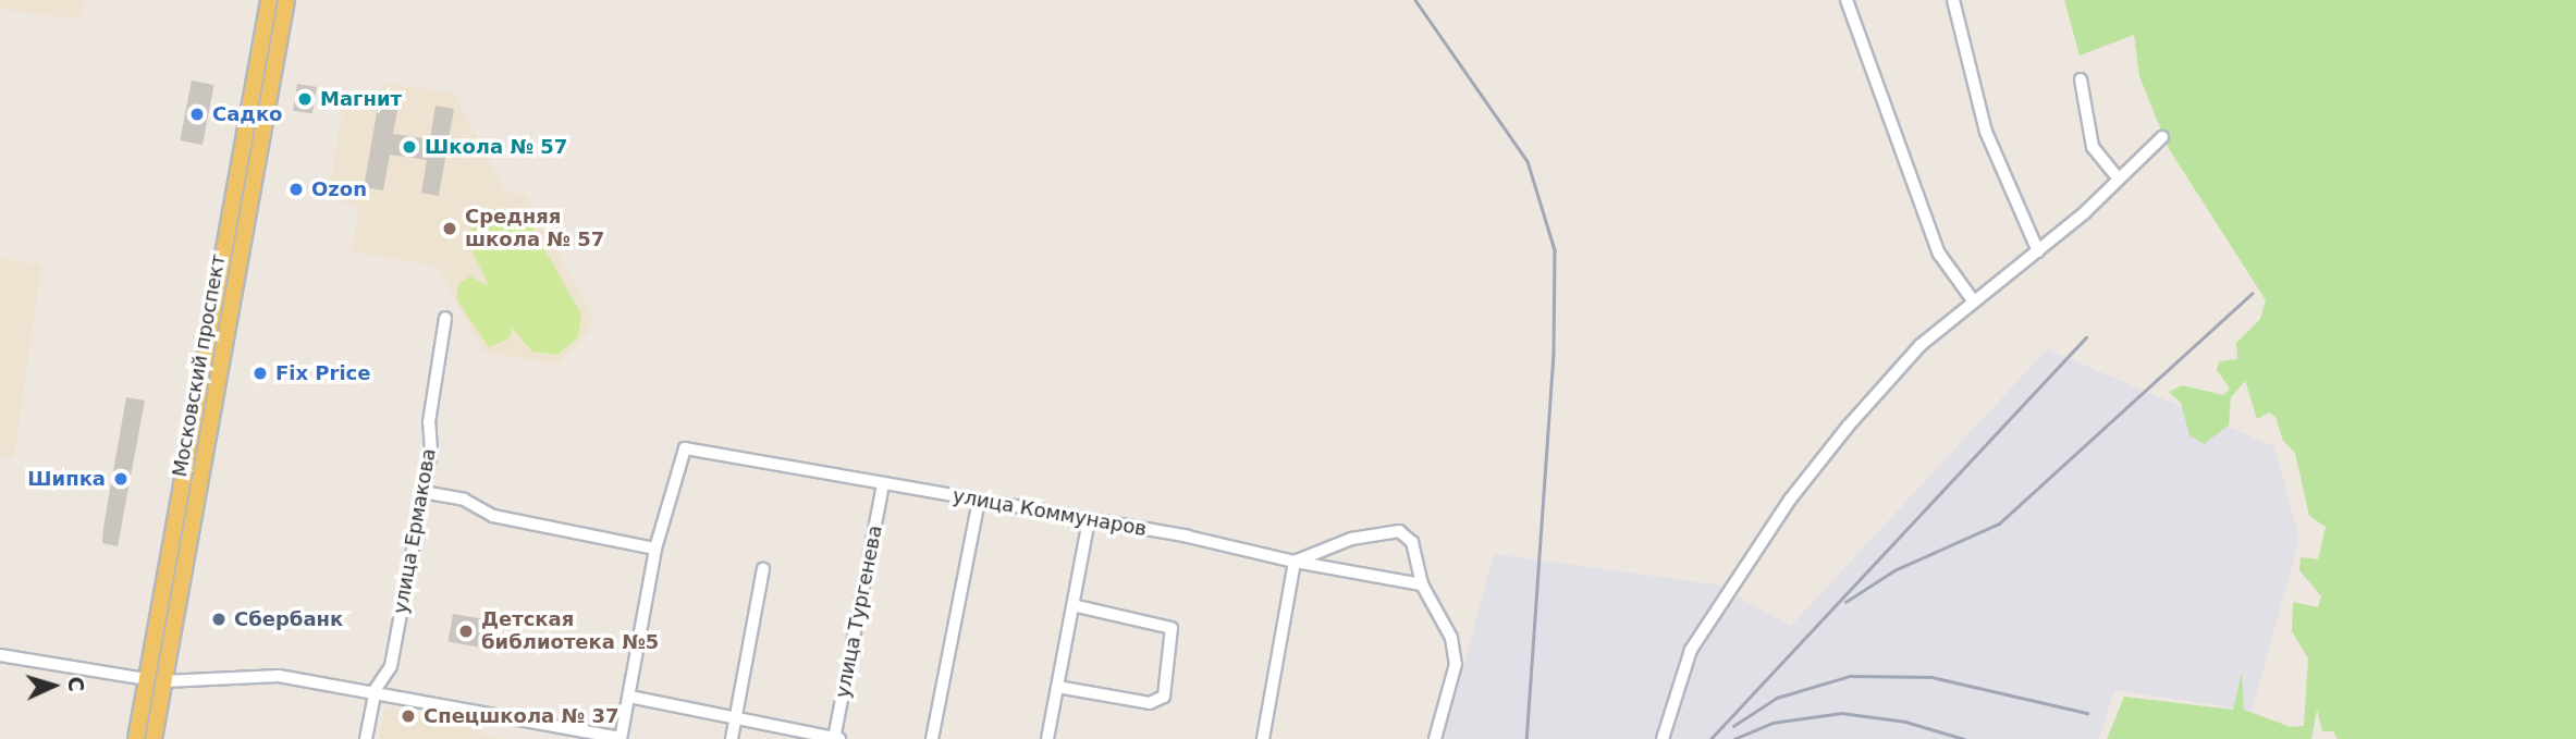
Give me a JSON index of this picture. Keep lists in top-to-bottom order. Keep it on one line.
{"streets":{"main road":["Московский проспект"],"street":["улица Коммунаров","улица Ермакова","улица Тургенева"]},"crossings":[["улица Коммунаров","улица Тургенева"]],"places":["Магнит","Садко","Школа № 57","Ozon","Средняя школа № 57","Fix Price","Шипка","Сбербанк","Детская библиотека №5","Спецшкола № 37"],"north":"right"}
